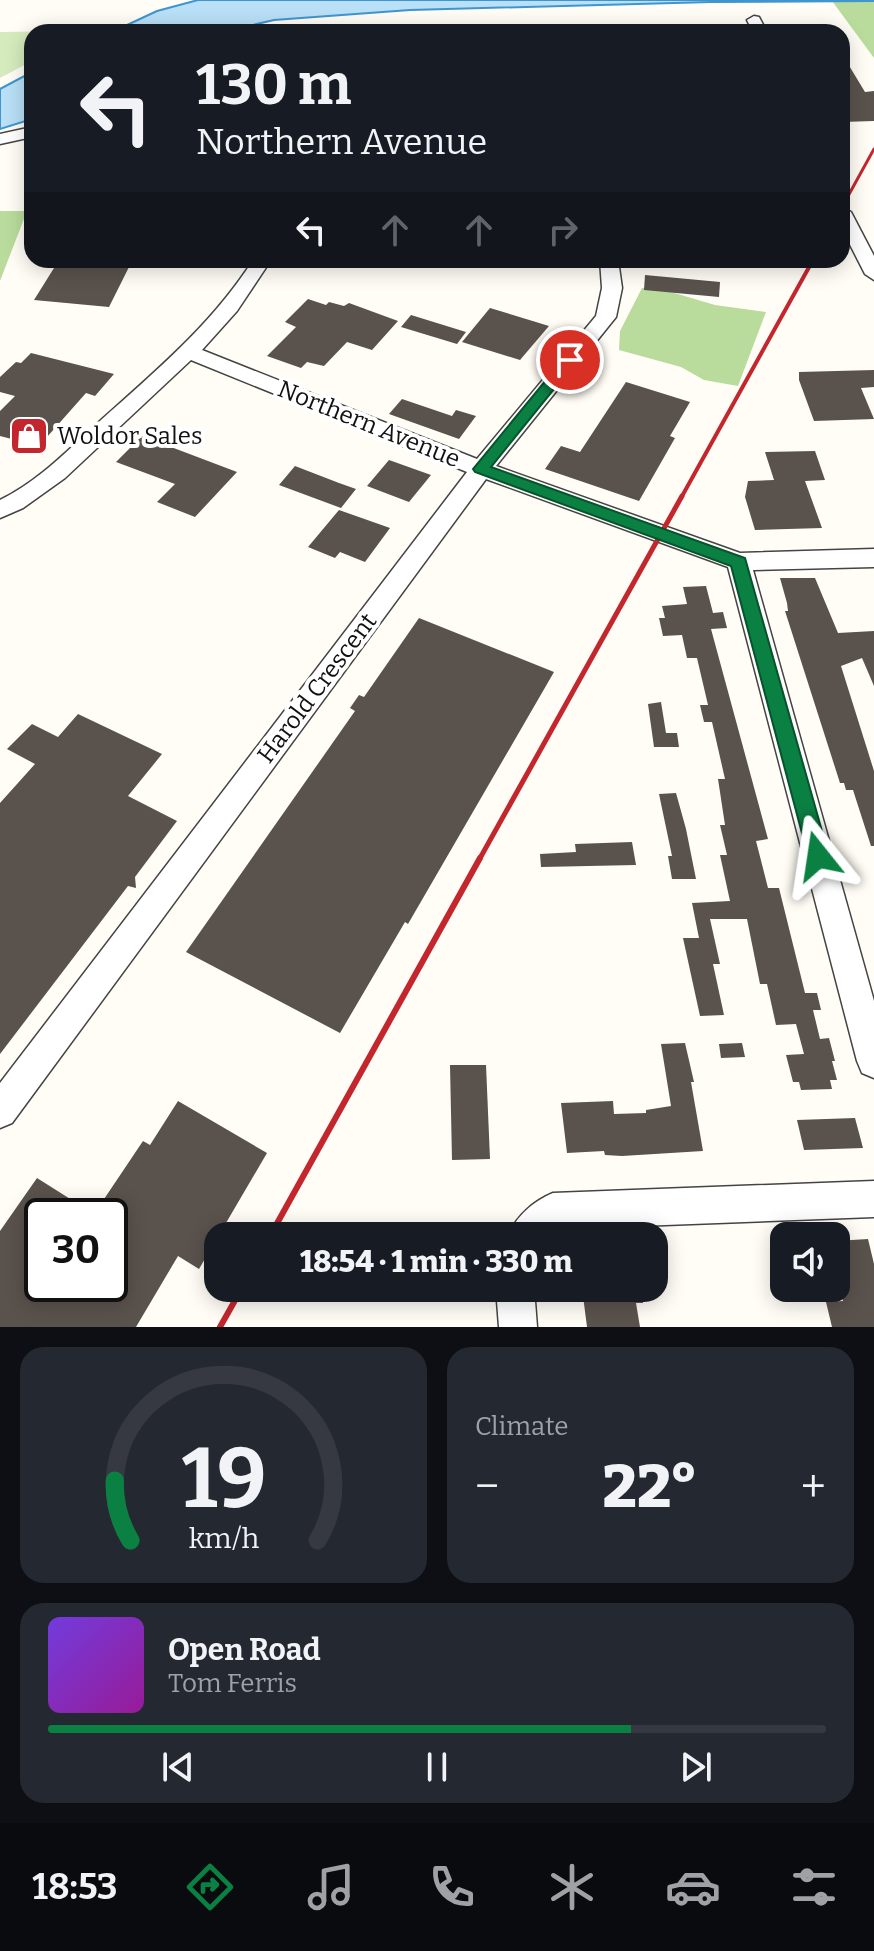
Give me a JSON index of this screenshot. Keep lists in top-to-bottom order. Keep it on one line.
{"streets":{"street":["Northern Avenue","Harold Crescent"]},"crossings":[["Northern Avenue","Harold Crescent"]],"places":{"shop":["Woldor Sales"]},"page":{"turn":["130 m","Northern Avenue"],"limit":"30","trip":"18:54 · 1 min · 330 m","tile":"Climate","heat":["−","22°","+"],"song":["Open Road","Tom Ferris"],"tabs":"18:53","gauge":["19","km/h"]}}
